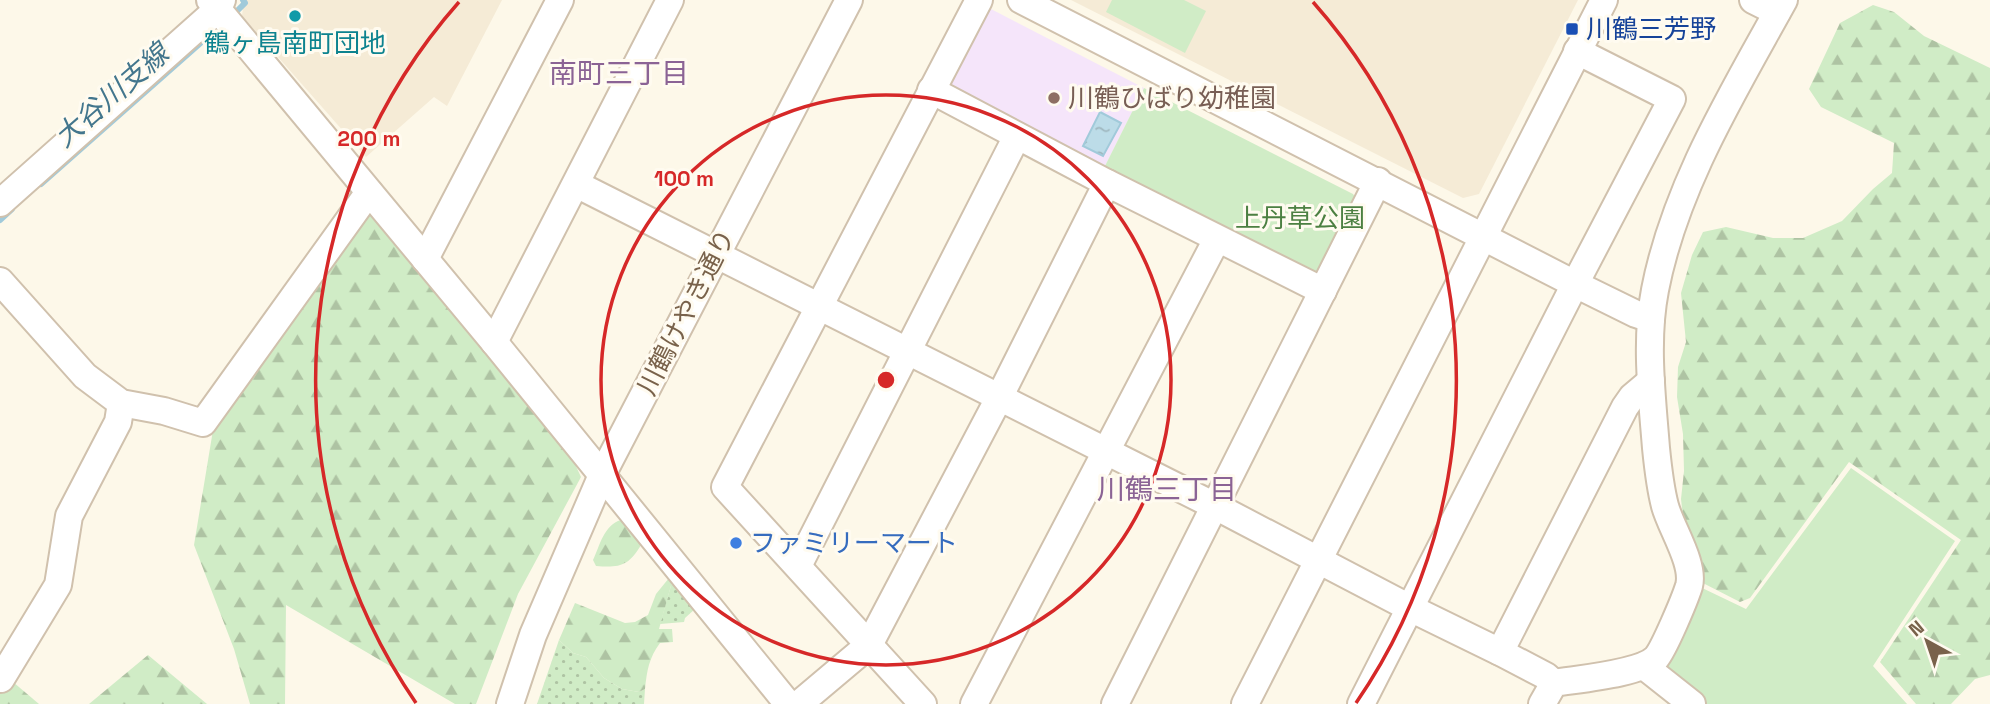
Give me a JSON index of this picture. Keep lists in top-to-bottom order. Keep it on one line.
{"streets":{"street":["川鶴けやき通り"]},"districts":["南町三丁目","川鶴三丁目"],"water":["大谷川支線"],"parks":["上丹草公園"],"places":{"other":["鶴ヶ島南町団地","川鶴ひばり幼稚園","ファミリーマート"],"transit":["川鶴三芳野"]},"north":"top left","rings":["200 m","100 m"]}
